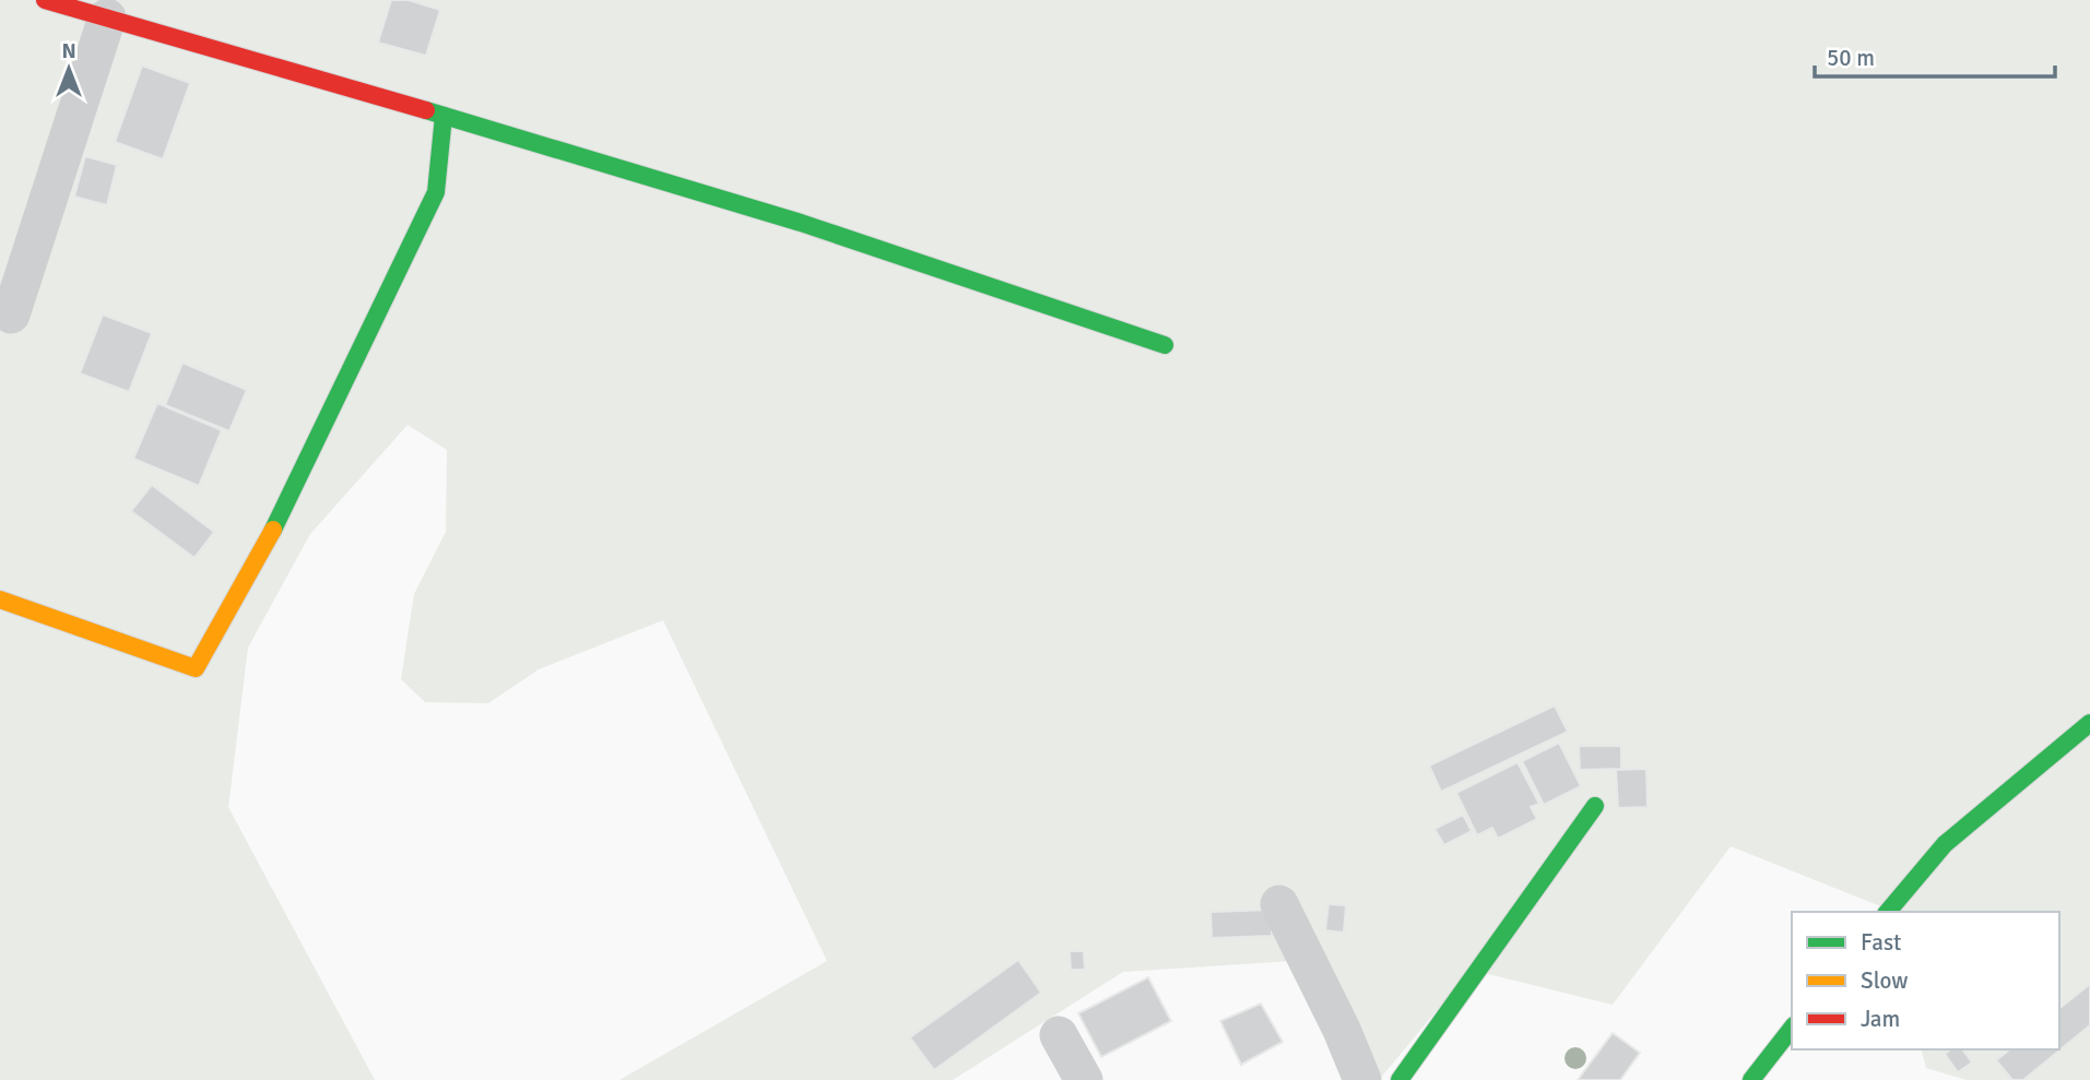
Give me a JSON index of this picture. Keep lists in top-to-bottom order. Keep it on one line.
{"legend":["Fast","Slow","Jam"],"scale_bar":"50 m","north":"top"}
